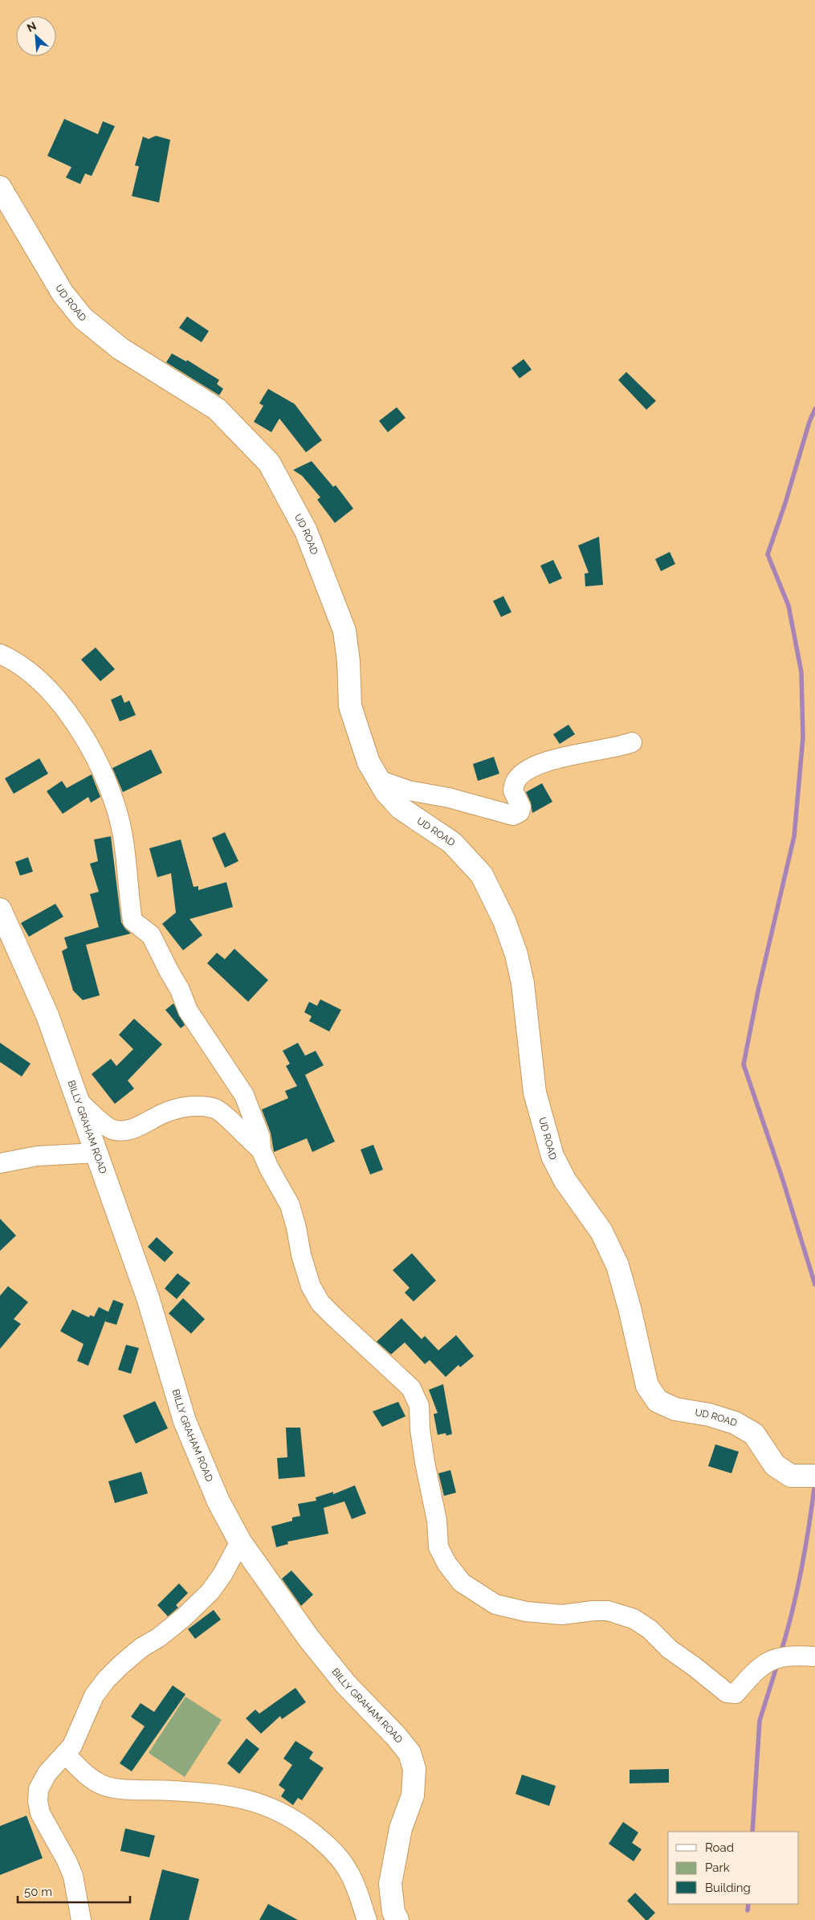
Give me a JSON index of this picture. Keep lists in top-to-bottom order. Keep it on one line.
{"streets":{"main road":["UD ROAD","BILLY GRAHAM ROAD"]},"legend":["Road","Park","Building"],"scale_bar":"50 m","north":"top left"}
